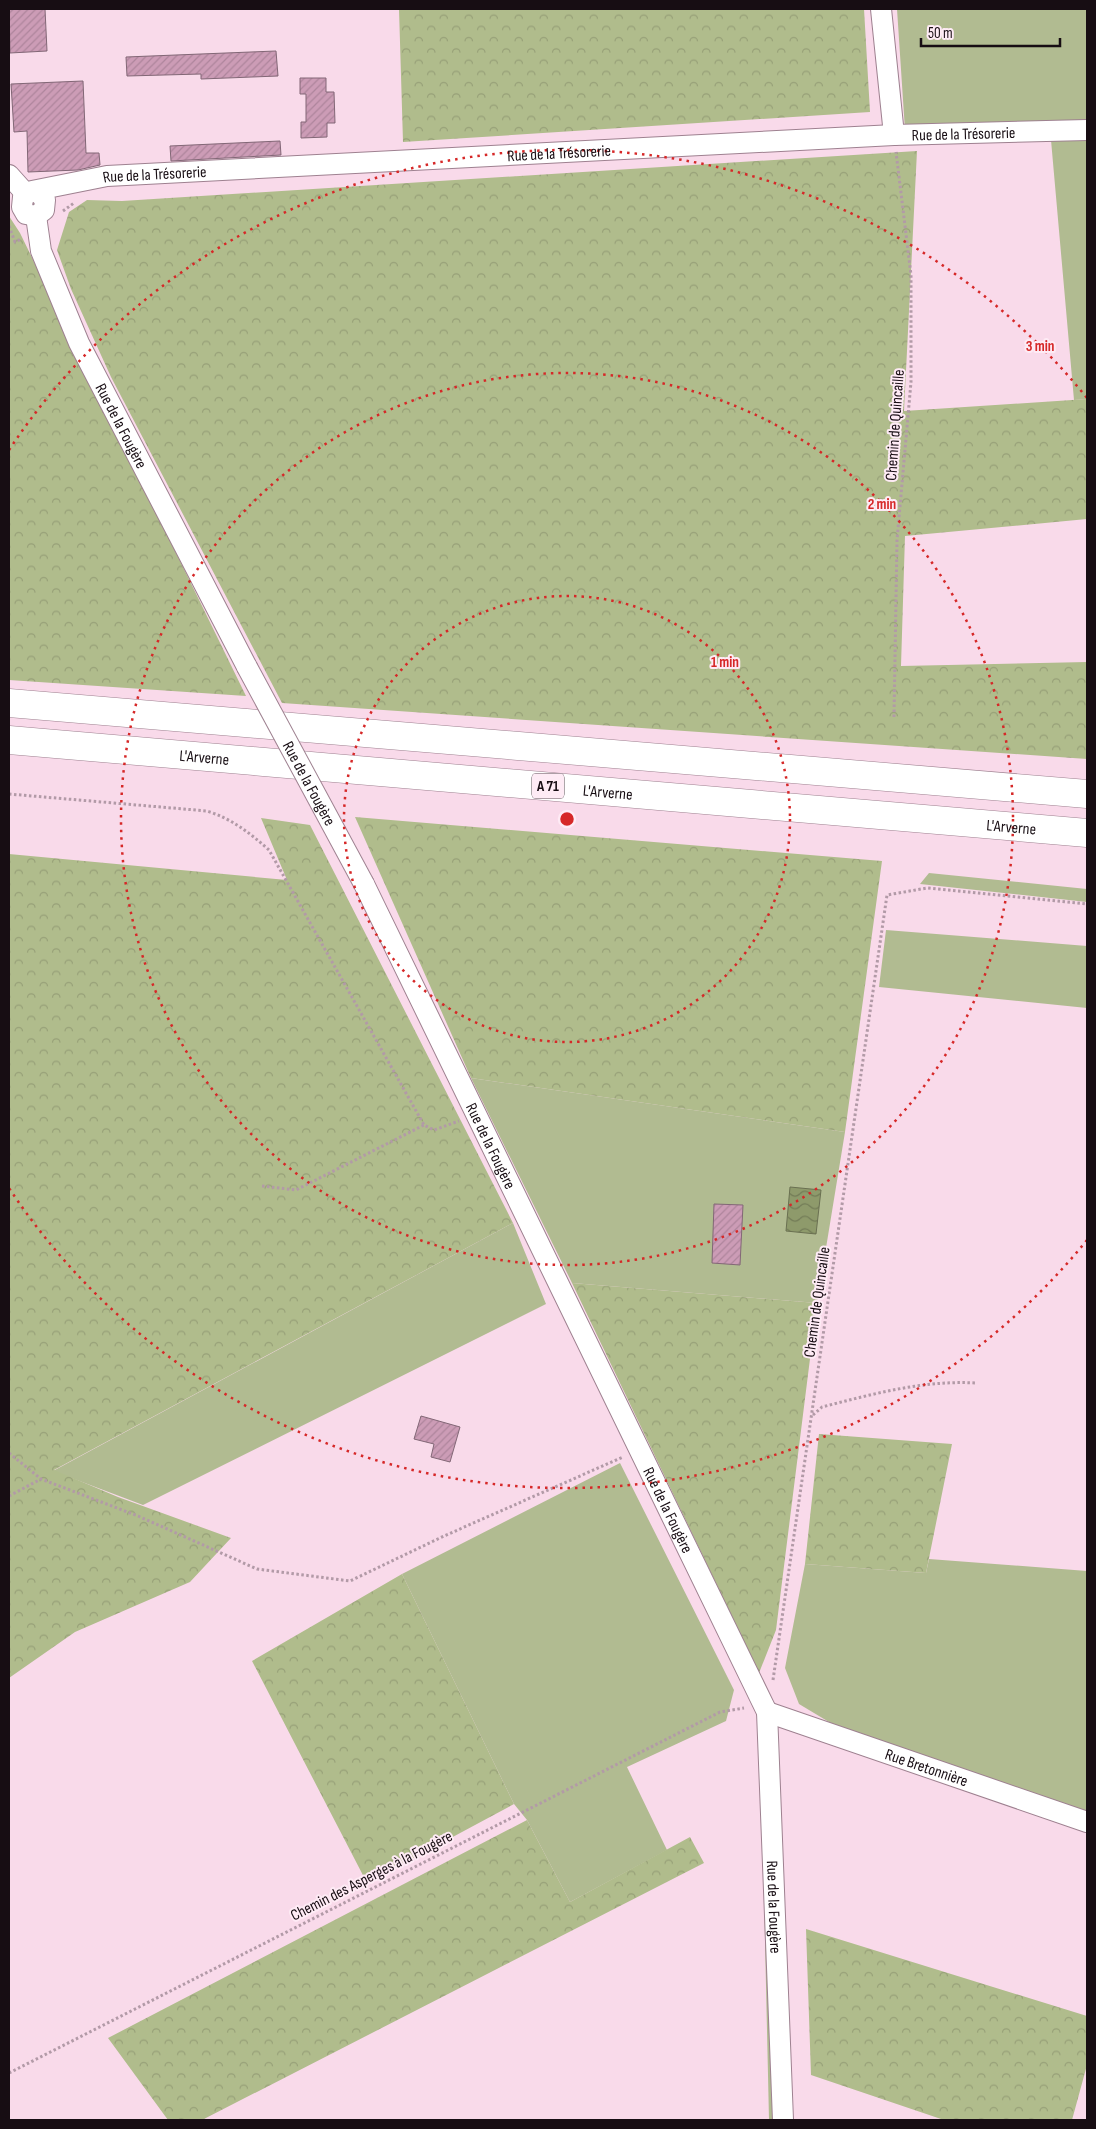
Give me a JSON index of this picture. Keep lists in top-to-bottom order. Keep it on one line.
{"streets":{"highway":["L'Arverne","A 71"],"street":["Rue de la Trésorerie","Rue de la Fougère","Rue Bretonnière"],"path":["Chemin de Quincaille","Chemin des Asperges à la Fougère"]},"crossings":[["Rue de la Trésorerie","Rue de la Fougère"],["Rue de la Trésorerie","Chemin de Quincaille"],["Rue de la Fougère","Chemin de Quincaille"],["Rue de la Fougère","Rue Bretonnière"],["Rue de la Fougère","Chemin des Asperges à la Fougère"],["Chemin de Quincaille","Rue Bretonnière"],["Chemin de Quincaille","Chemin des Asperges à la Fougère"],["Rue Bretonnière","Chemin des Asperges à la Fougère"]],"scale_bar":"50 m","rings":["3 min","2 min","1 min"]}
